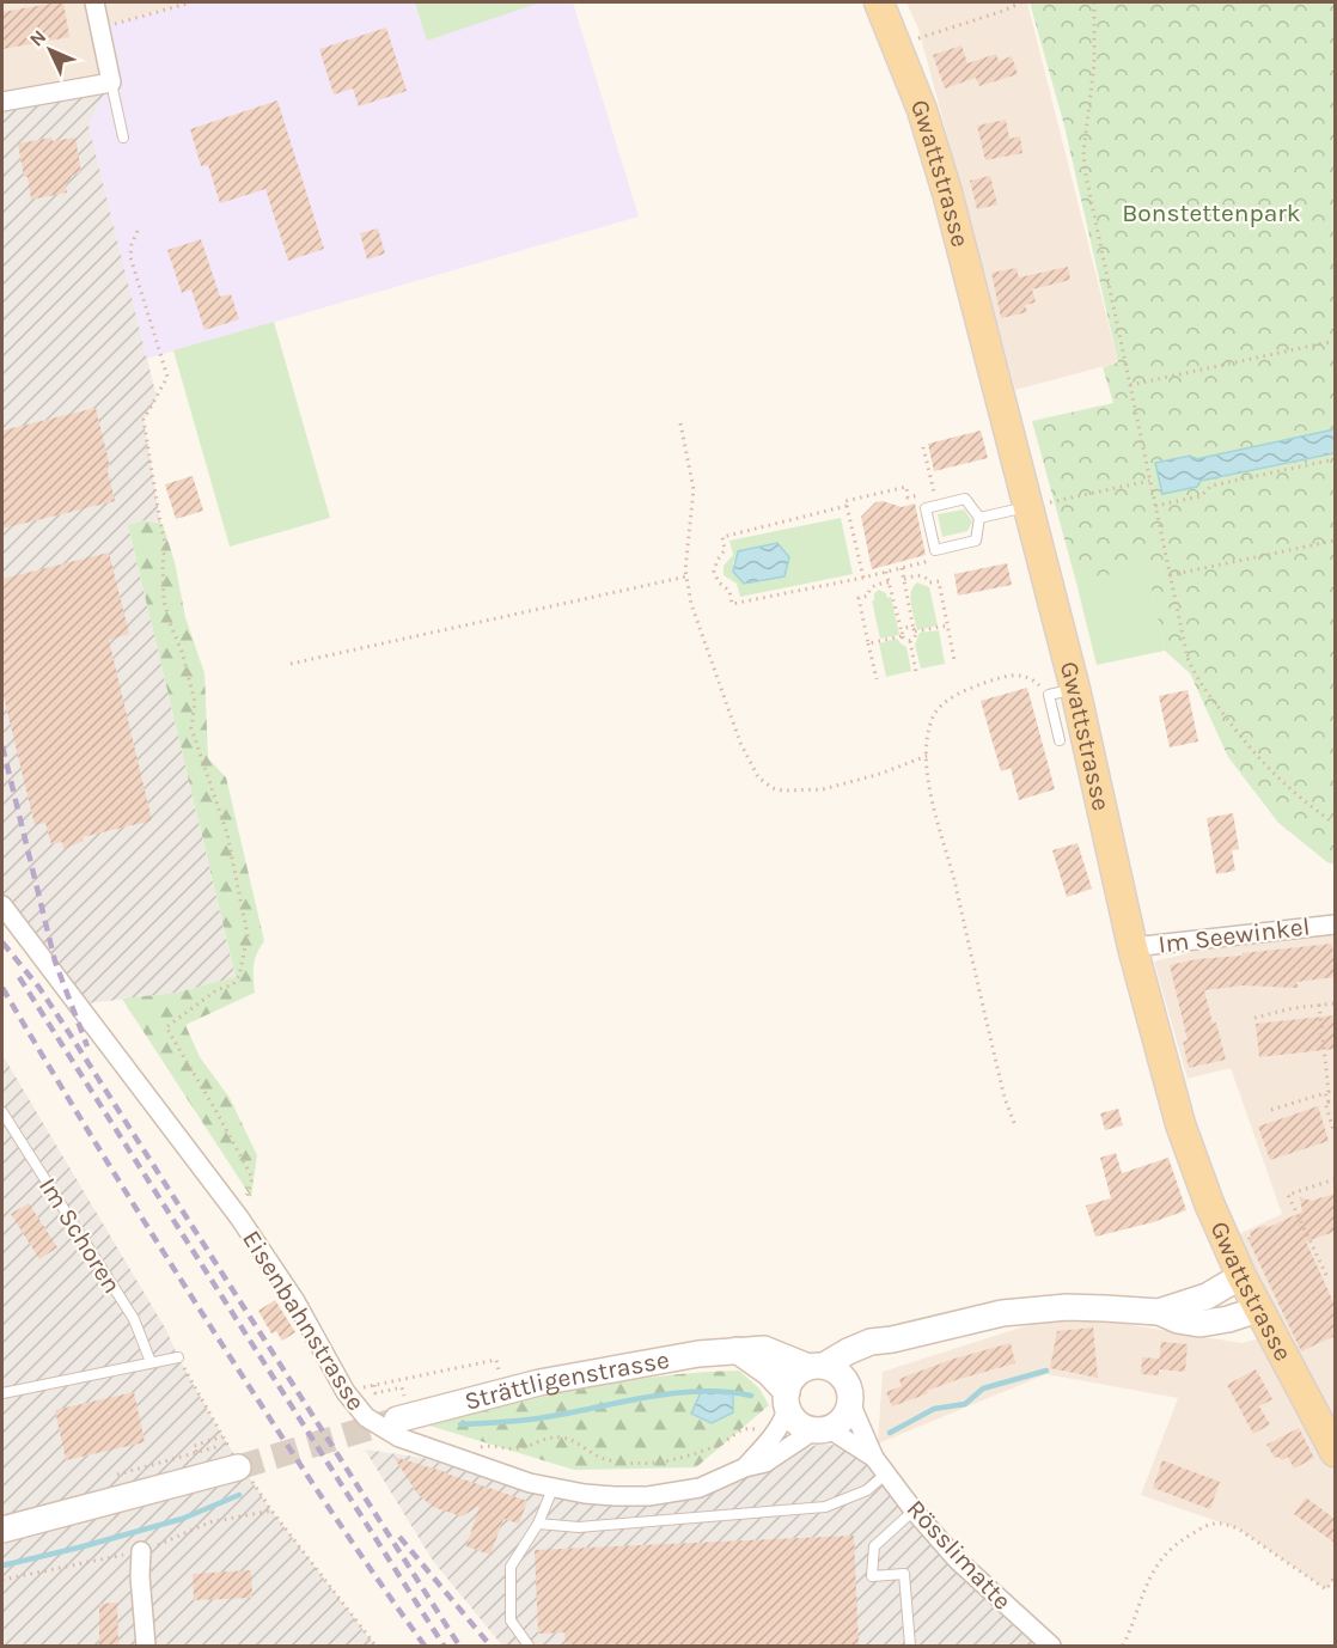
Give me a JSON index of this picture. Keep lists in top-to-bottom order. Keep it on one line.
{"streets":{"main road":["Gwattstrasse","Strättligenstrasse"],"street":["Im Seewinkel","Eisenbahnstrasse","Rösslimatte"],"lane":["Im Schoren"]},"crossings":[["Gwattstrasse","Im Seewinkel"],["Eisenbahnstrasse","Strättligenstrasse"],["Eisenbahnstrasse","Rösslimatte"],["Strättligenstrasse","Rösslimatte"]],"parks":["Bonstettenpark"],"north":"top left"}
